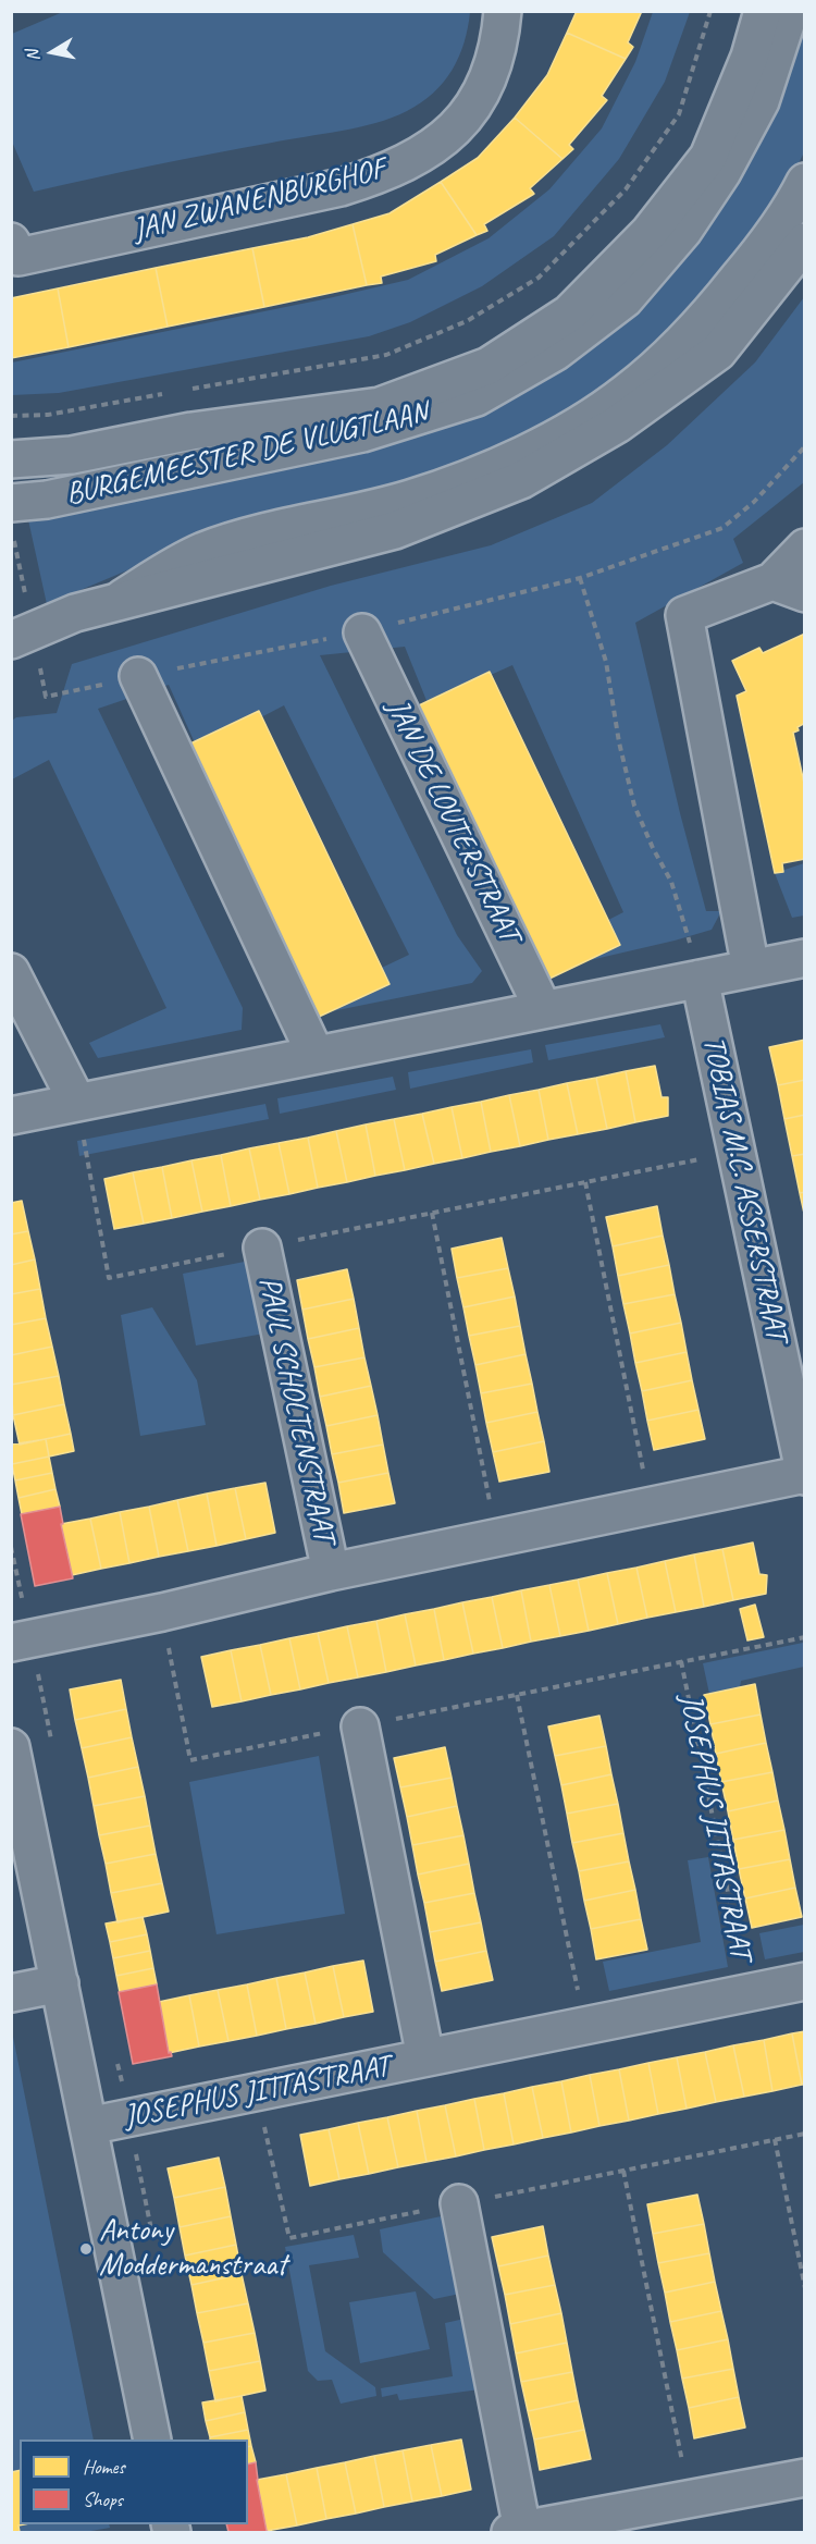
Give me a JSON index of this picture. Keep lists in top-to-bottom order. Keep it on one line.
{"streets":{"street":["JAN ZWANENBURGHOF","BURGEMEESTER DE VLUGTLAAN","JAN DE LOUTERSTRAAT","TOBIAS M.C. ASSERSTRAAT","PAUL SCHOLTENSTRAAT","JOSEPHUS JITTASTRAAT"]},"crossings":[["TOBIAS M.C. ASSERSTRAAT","PAUL SCHOLTENSTRAAT"]],"places":["Antony Moddermanstraat"],"legend":["Homes","Shops"],"north":"left"}
